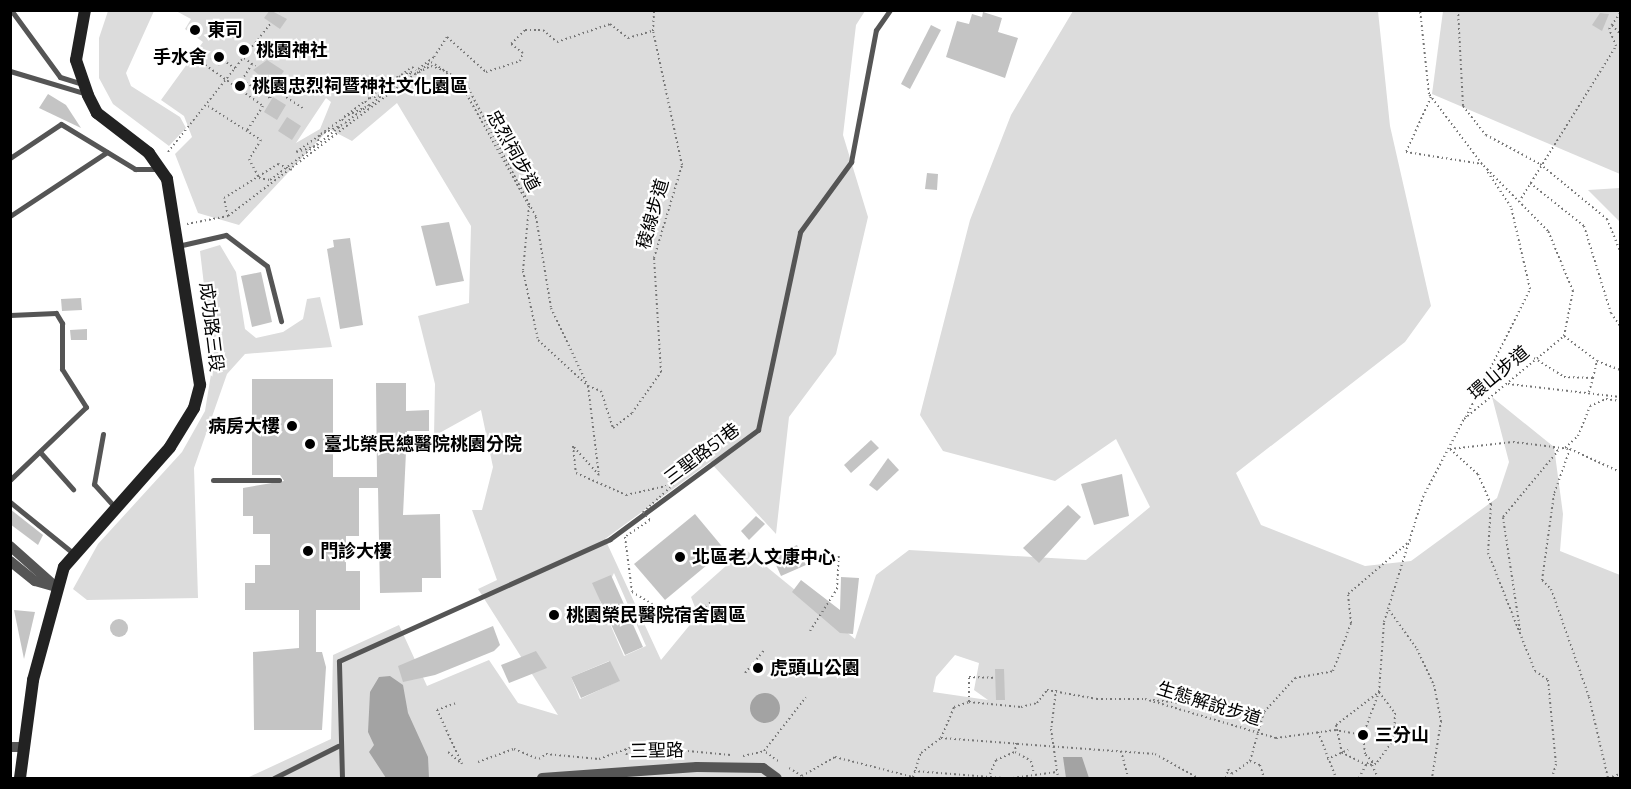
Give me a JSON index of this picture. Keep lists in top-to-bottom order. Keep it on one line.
{"streets":{"street":["成功路三段","三聖路"],"lane":["三聖路51巷"],"path":["忠烈祠步道","稜線步道","環山步道","生態解說步道"]},"crossings":[["忠烈祠步道","稜線步道"],["環山步道","生態解說步道"]],"places":["東司","桃園神社","手水舍","桃園忠烈祠暨神社文化園區","病房大樓","臺北榮民總醫院桃園分院","門診大樓","北區老人文康中心","桃園榮民醫院宿舍園區","虎頭山公園","三分山"]}
